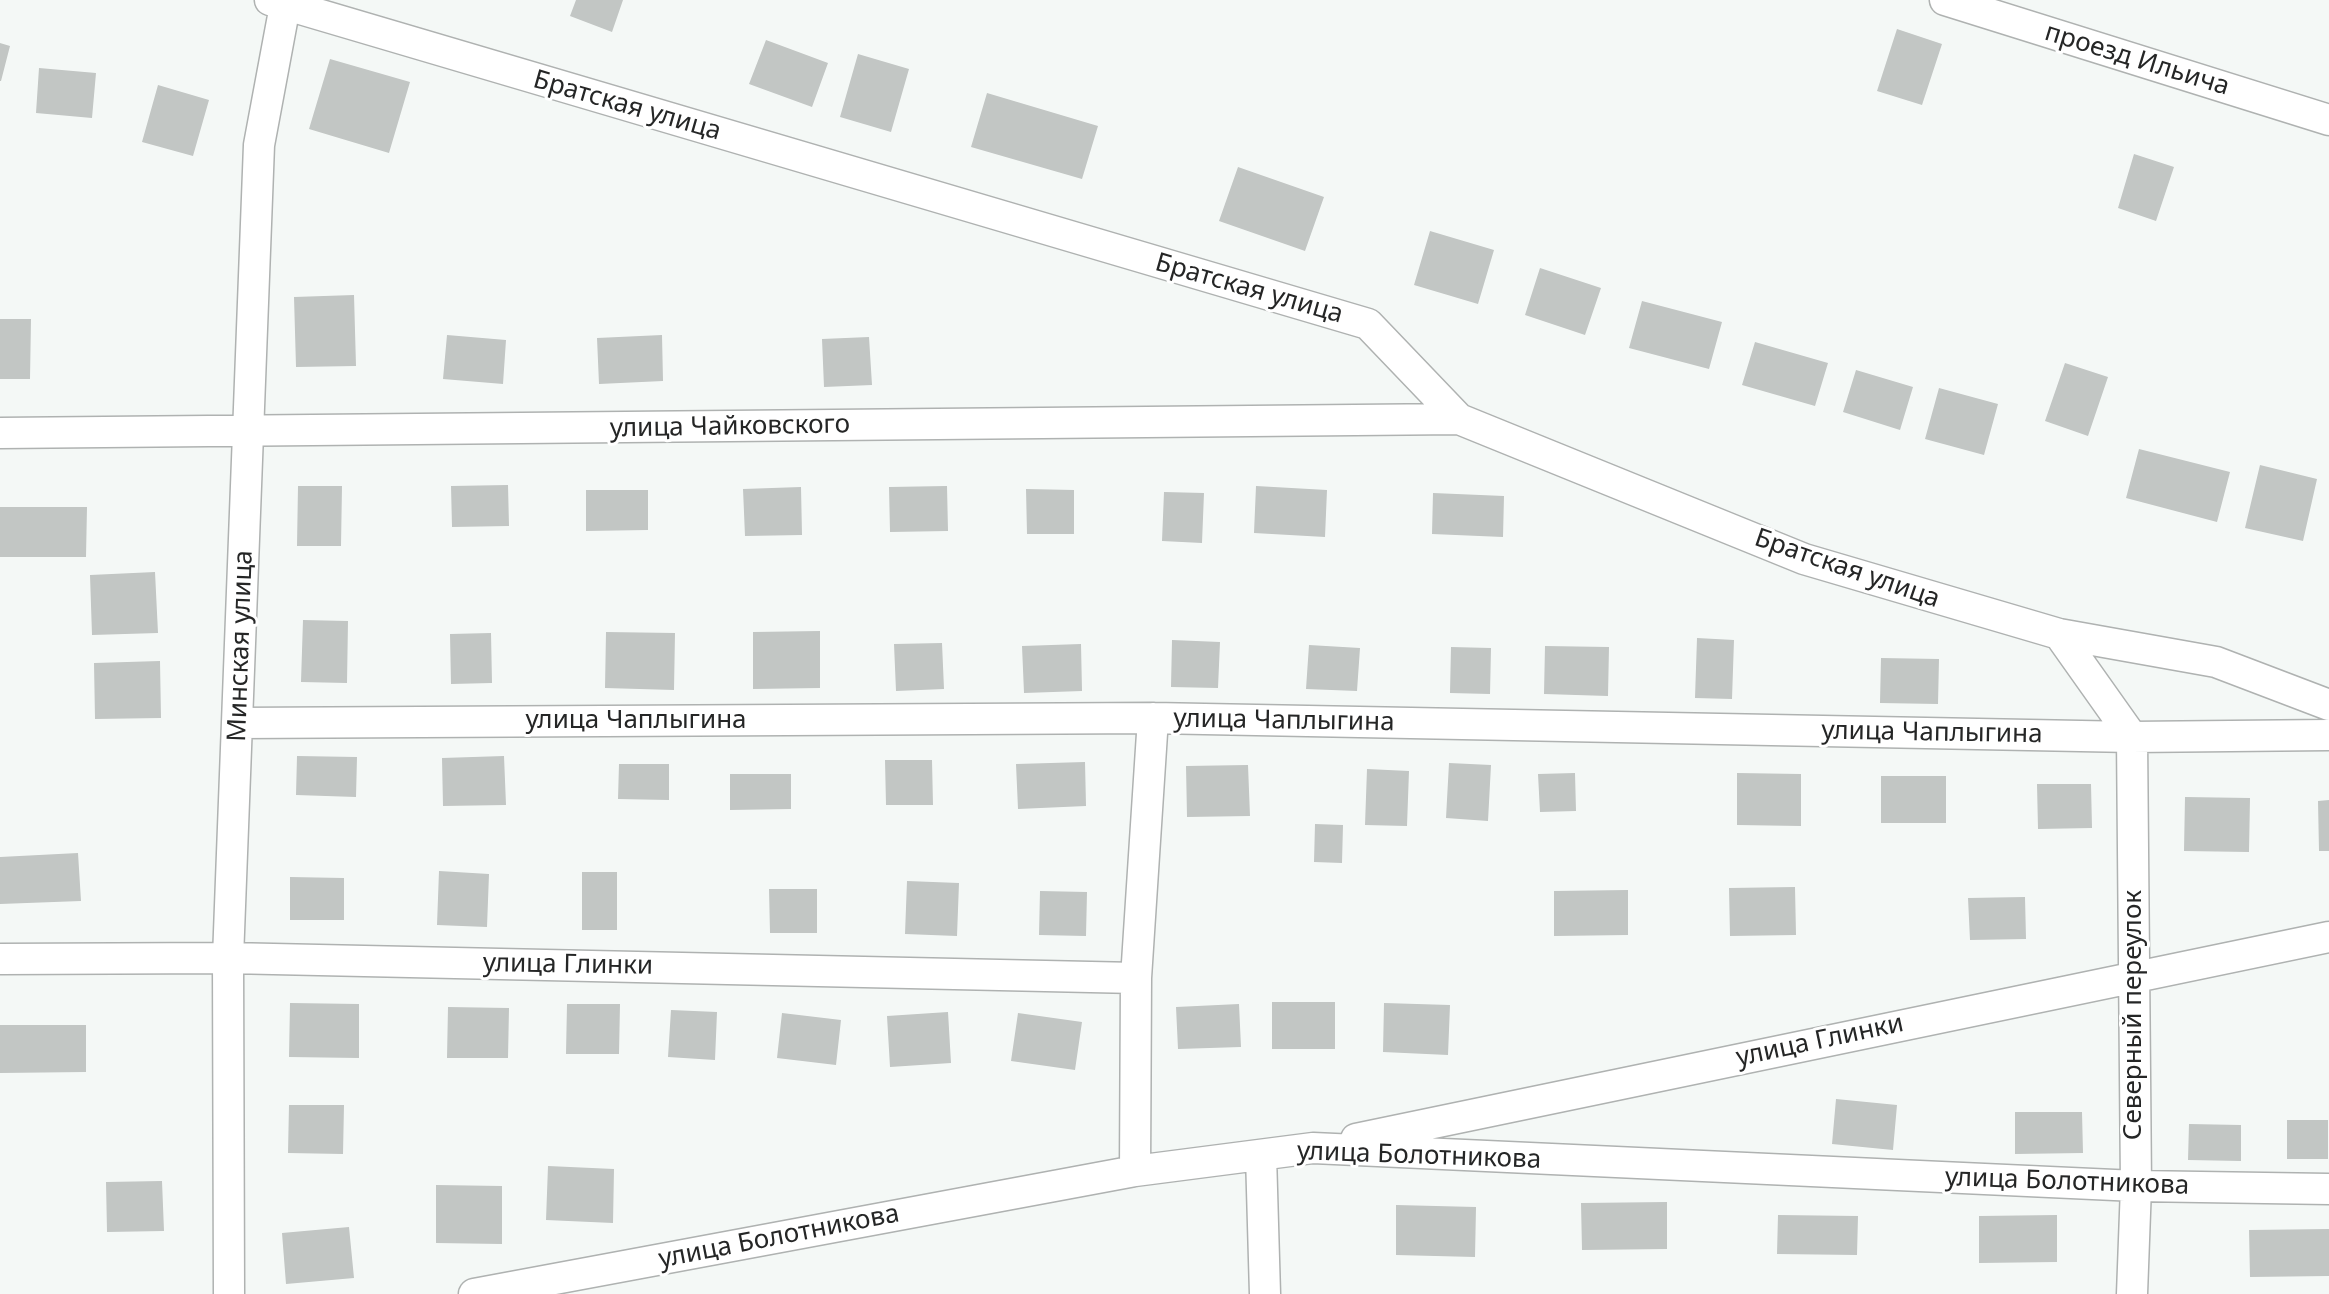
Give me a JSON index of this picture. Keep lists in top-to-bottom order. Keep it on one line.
{"streets":{"street":["проезд Ильича","Братская улица","улица Чайковского","Минская улица","улица Чаплыгина","улица Глинки","Северный переулок","улица Болотникова"]},"crossings":[["Братская улица","улица Чайковского"],["Братская улица","Минская улица"],["улица Чайковского","Минская улица"],["Минская улица","улица Чаплыгина"],["Минская улица","улица Глинки"],["улица Чаплыгина","Северный переулок"],["улица Глинки","Северный переулок"],["улица Глинки","улица Болотникова"],["Северный переулок","улица Болотникова"]]}
